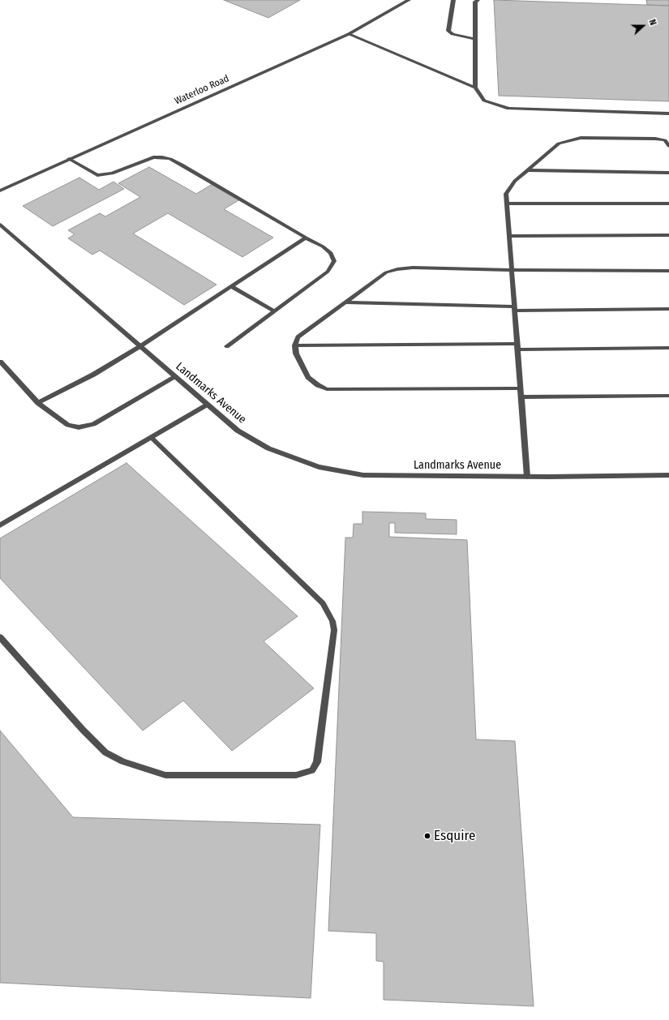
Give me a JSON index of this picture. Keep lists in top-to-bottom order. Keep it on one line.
{"streets":{"street":["Waterloo Road","Landmarks Avenue"]},"places":["Esquire"],"north":"right"}
